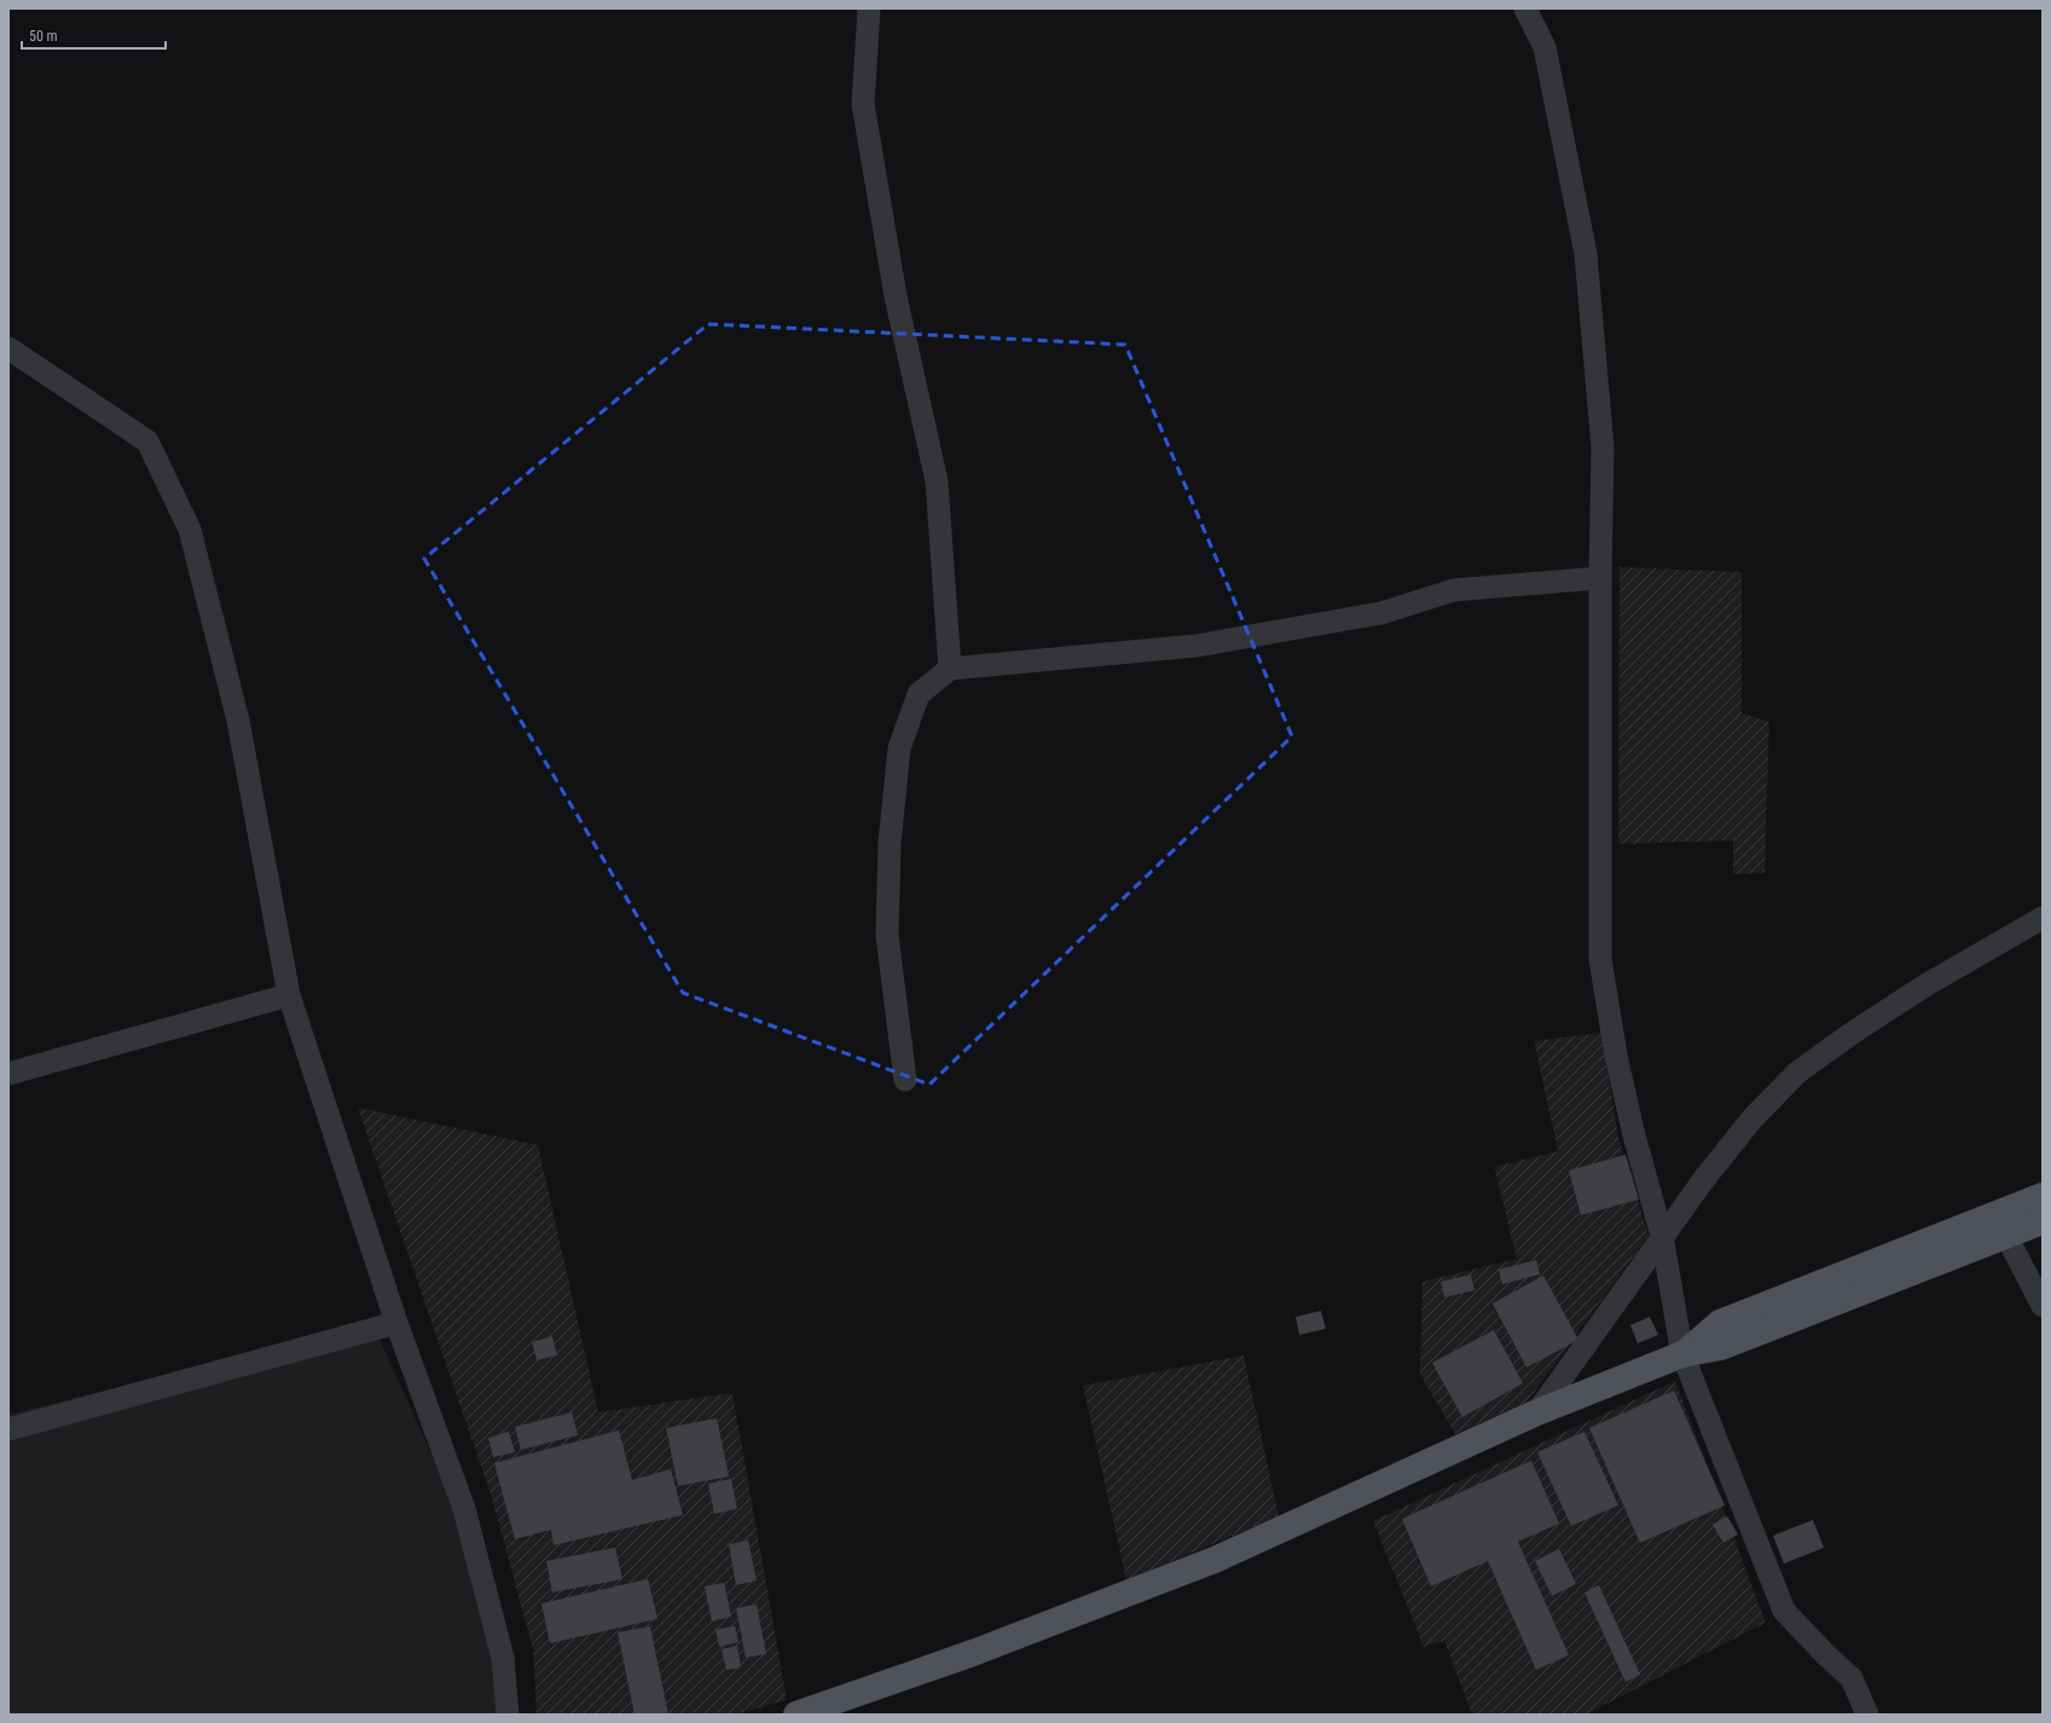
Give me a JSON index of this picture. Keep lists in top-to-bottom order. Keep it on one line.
{"scale_bar":"50 m"}
